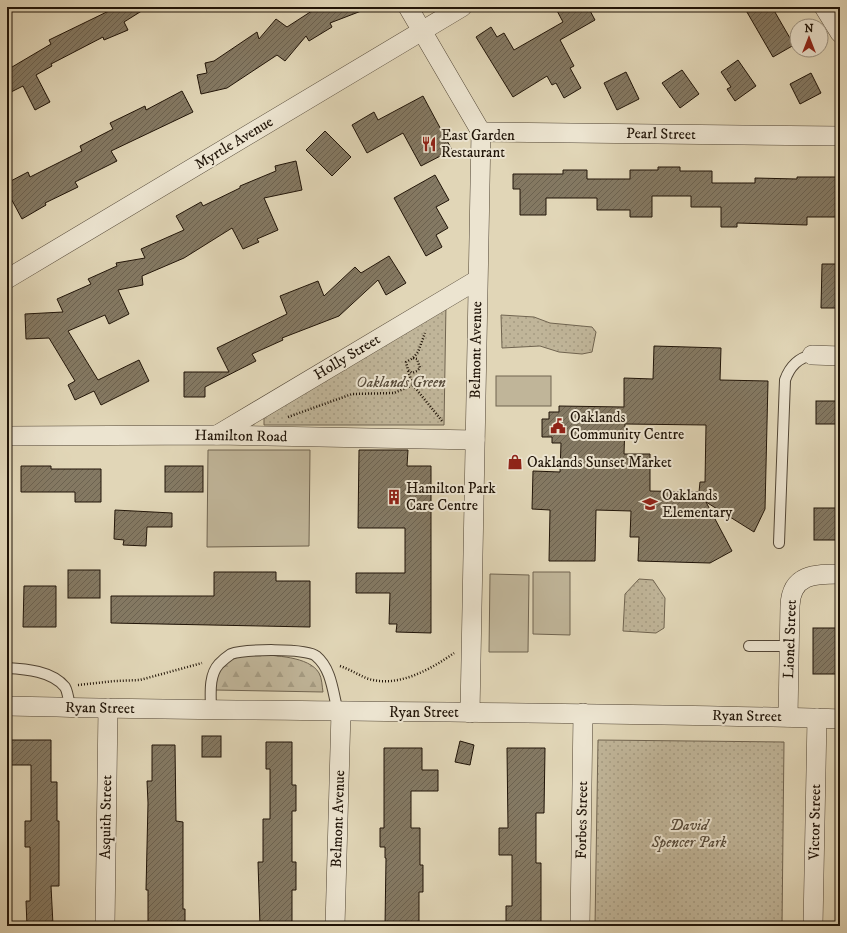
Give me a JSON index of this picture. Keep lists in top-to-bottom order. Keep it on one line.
{"streets":{"street":["Pearl Street","Myrtle Avenue","Belmont Avenue","Holly Street","Hamilton Road","Lionel Street","Ryan Street","Asquith Street","Forbes Street","Victor Street"]},"crossings":[["Pearl Street","Belmont Avenue"],["Belmont Avenue","Holly Street"],["Belmont Avenue","Hamilton Road"],["Belmont Avenue","Ryan Street"],["Holly Street","Hamilton Road"],["Lionel Street","Ryan Street"],["Ryan Street","Asquith Street"],["Ryan Street","Forbes Street"],["Ryan Street","Victor Street"]],"parks":["Oaklands Green","David Spencer Park"],"places":{"restaurant":["East Garden Restaurant"],"public building":["Oaklands Community Centre"],"shop":["Oaklands Sunset Market"],"building":["Hamilton Park Care Centre"],"school or university":["Oaklands Elementary"]},"north":"top"}
